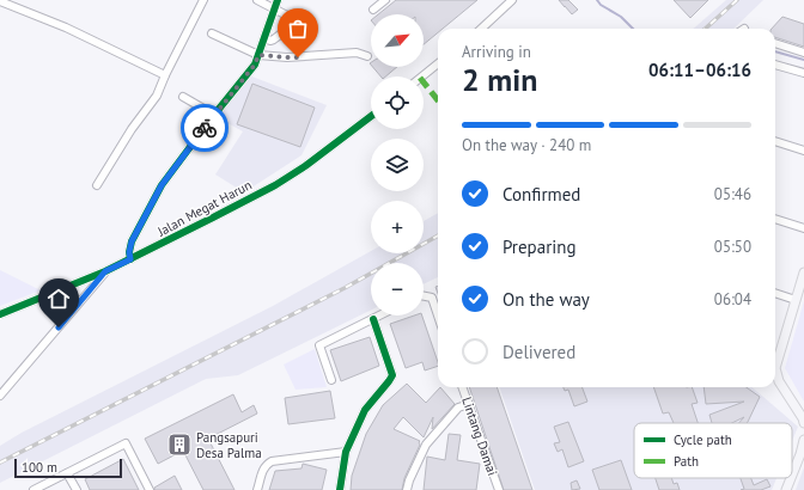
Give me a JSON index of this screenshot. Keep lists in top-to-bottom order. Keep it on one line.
{"streets":{"street":["Jalan Megat Harun","Lintang Damai"]},"places":{"building":["Pangsapuri Desa Palma"]},"legend":["Cycle path","Path"],"scale_bar":"100 m","north":"top right","page":{"map_buttons":["+","−"],"heading":["2 min","Arriving in","06:11–06:16"],"bar":"On the way · 240 m","list":[["Confirmed","05:46"],["Preparing","05:50"],["On the way","06:04"],"Delivered"],"scale":"100 m"}}
